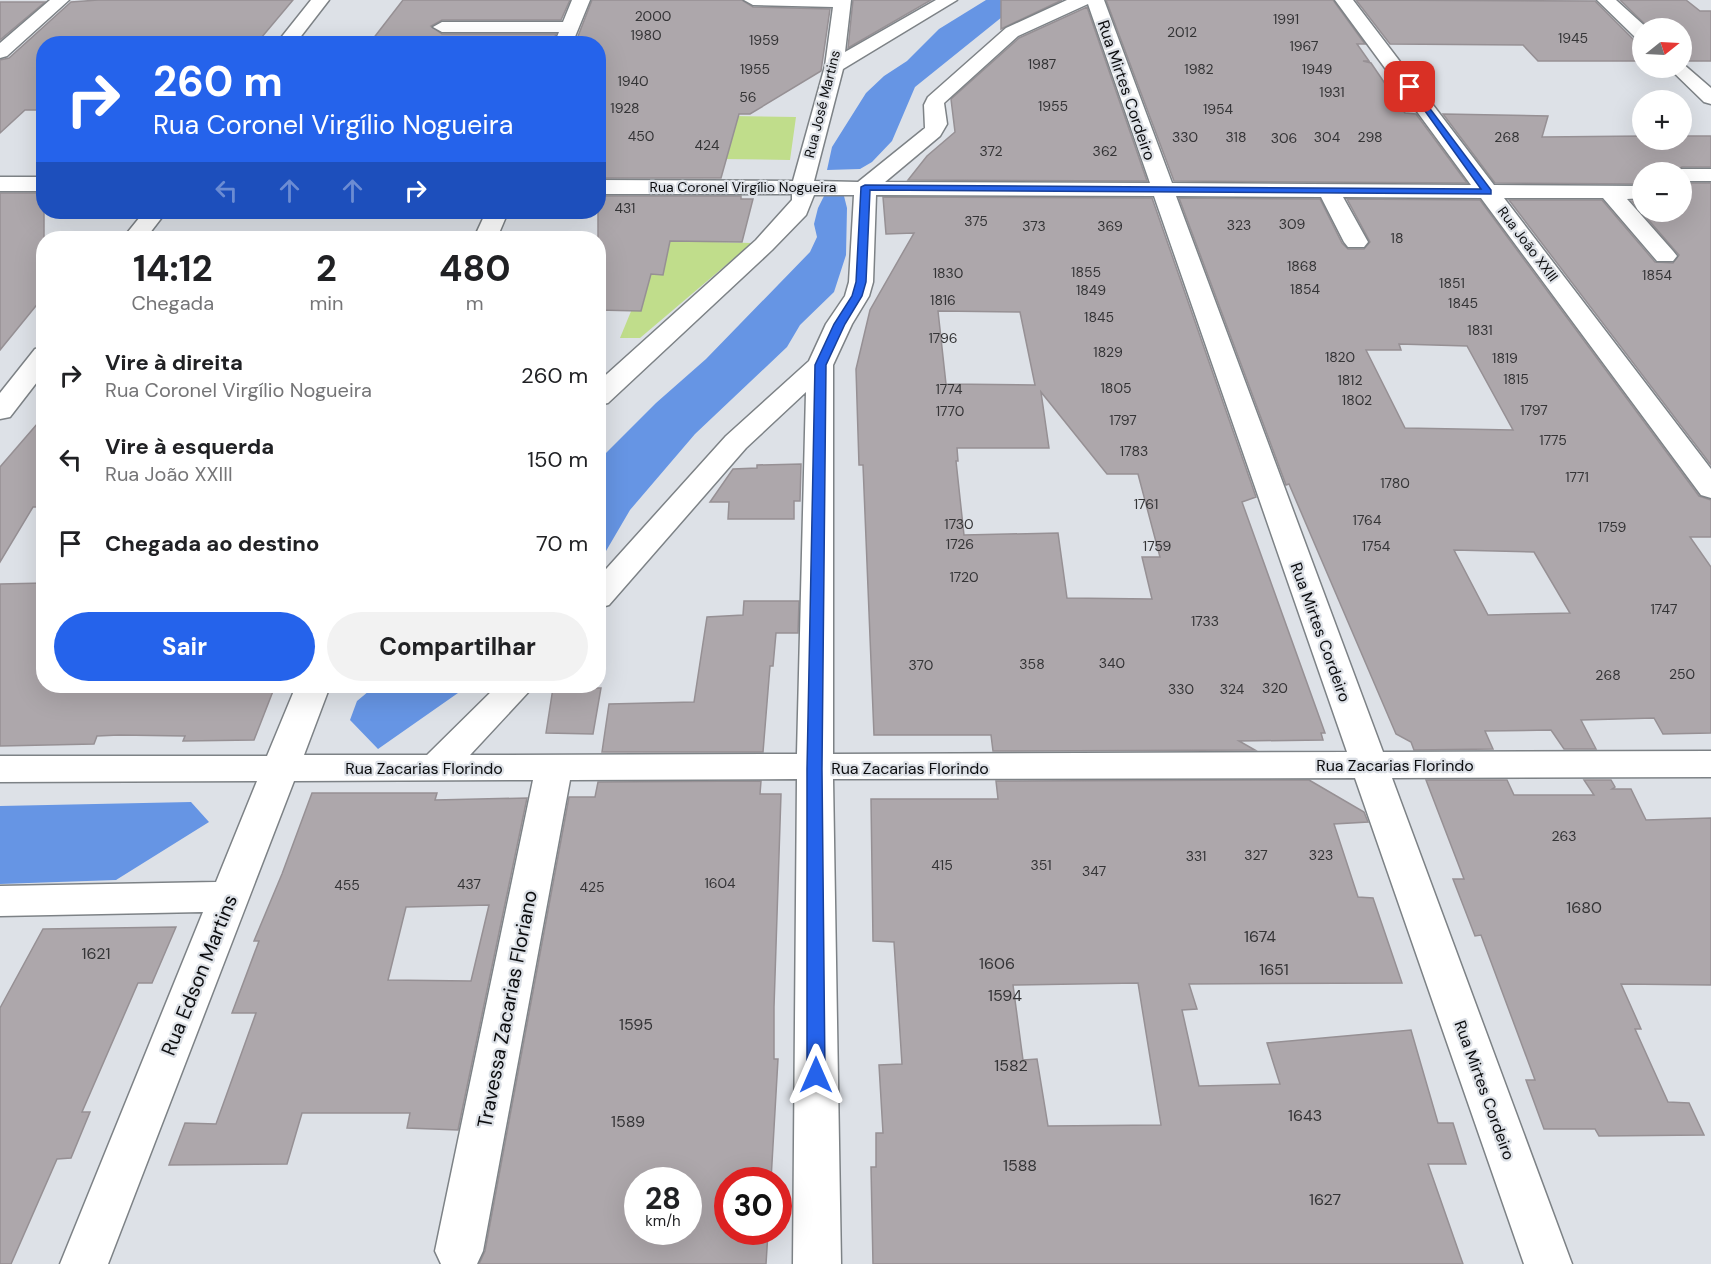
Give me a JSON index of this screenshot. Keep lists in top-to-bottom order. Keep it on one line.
{"streets":{"street":["Rua Mirtes Cordeiro","Rua José Martins","Rua Coronel Virgílio Nogueira","Rua João XXIII","Rua Zacarias Florindo","Rua Edson Martins","Travessa Zacarias Floriano"]},"crossings":[["Rua Mirtes Cordeiro","Rua Coronel Virgílio Nogueira"],["Rua Mirtes Cordeiro","Rua Zacarias Florindo"],["Rua José Martins","Rua Coronel Virgílio Nogueira"],["Rua Coronel Virgílio Nogueira","Rua João XXIII"],["Rua Zacarias Florindo","Rua Edson Martins"],["Rua Zacarias Florindo","Travessa Zacarias Floriano"]],"house_numbers":["2000","1991","2012","1980","1945","1959","1967","1987","1955","1982","1949","1940","1931","56","1955","1928","1954","450","330","318","304","298","268","306","424","372","362","431","375","309","323","373","369","18","1868","1855","1830","1854","1851","1854","1849","1816","1845","1845","1831","1796","1829","1820","1819","1815","1812","1805","1774","1802","1797","1770","1797","1775","1783","1771","1780","1761","1764","1730","1759","1726","1759","1754","1720","1747","1733","340","358","370","250","268","320","330","324","263","327","323","331","415","351","347","1604","437","455","425","1680","1674","1621","1606","1651","1594","1595","1582","1643","1589","1588","1627"],"north":"right","page":{"map_buttons":["+","−"],"turn":["260 m","Rua Coronel Virgílio Nogueira"],"eta":["14:12","Chegada","2","min","480","m"],"list":[{"name":"Vire à direita","note":"Rua Coronel Virgílio Nogueira","value":"260 m"},{"name":"Vire à esquerda","note":"Rua João XXIII","value":"150 m"},{"name":"Chegada ao destino","value":"70 m"}],"buttons":["Sair","Compartilhar"],"speed":"28 km/h","limit":"30"}}
